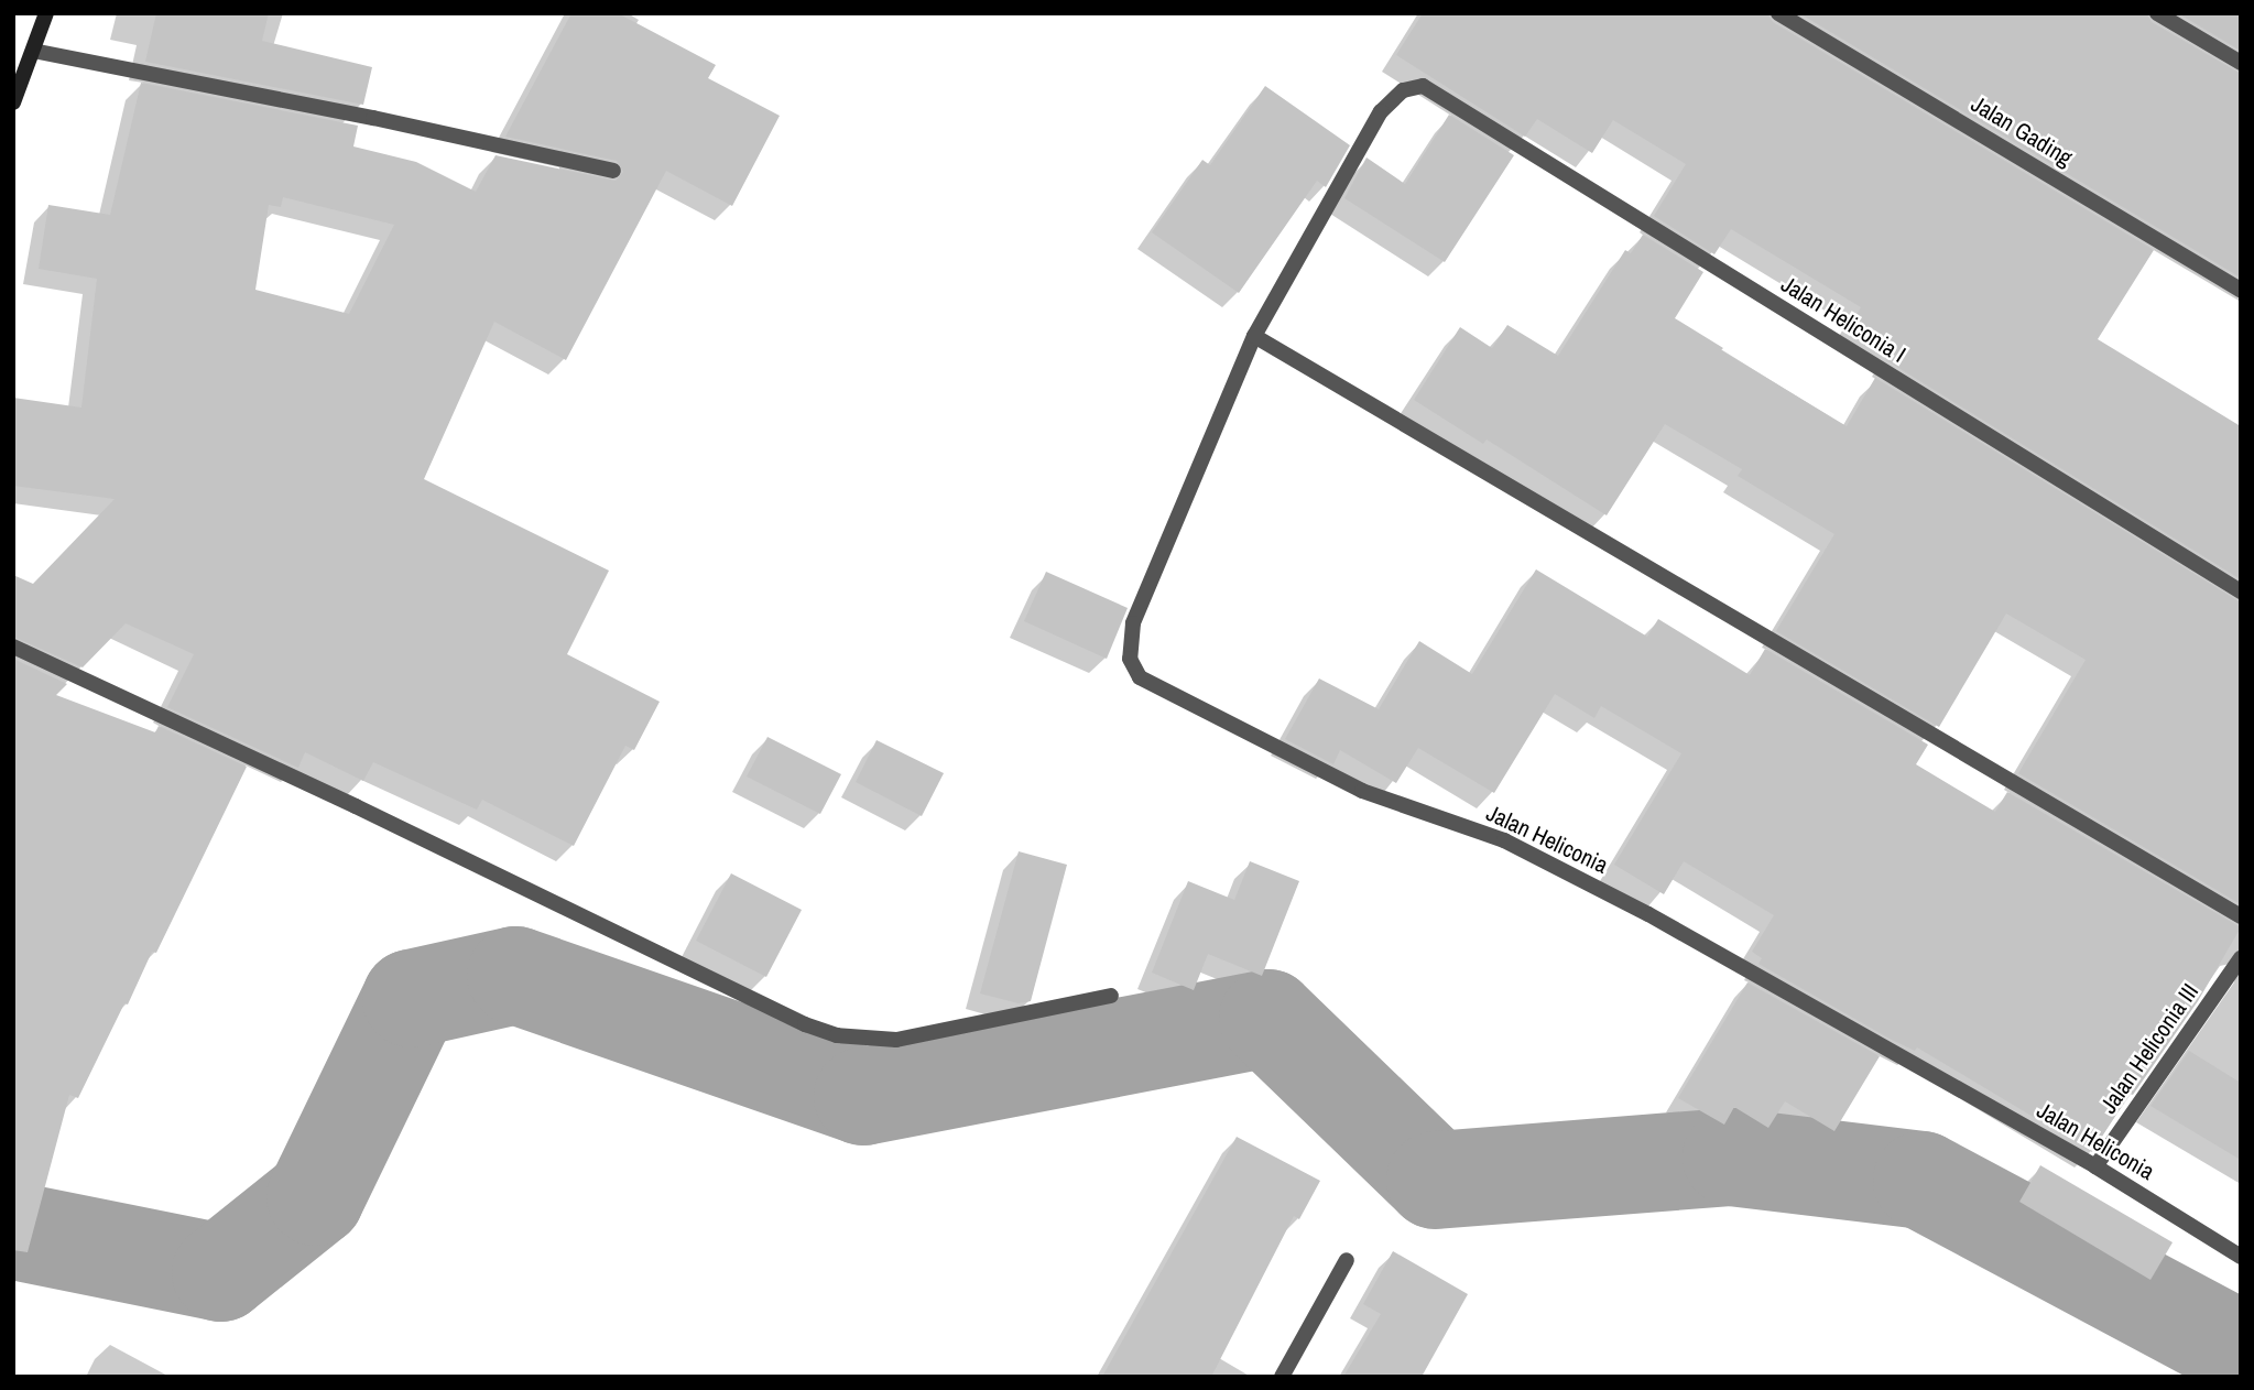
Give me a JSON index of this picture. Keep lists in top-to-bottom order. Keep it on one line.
{"streets":{"street":["Jalan Gading","Jalan Heliconia I","Jalan Heliconia","Jalan Heliconia III"]},"crossings":[["Jalan Heliconia I","Jalan Heliconia"],["Jalan Heliconia","Jalan Heliconia III"]]}
